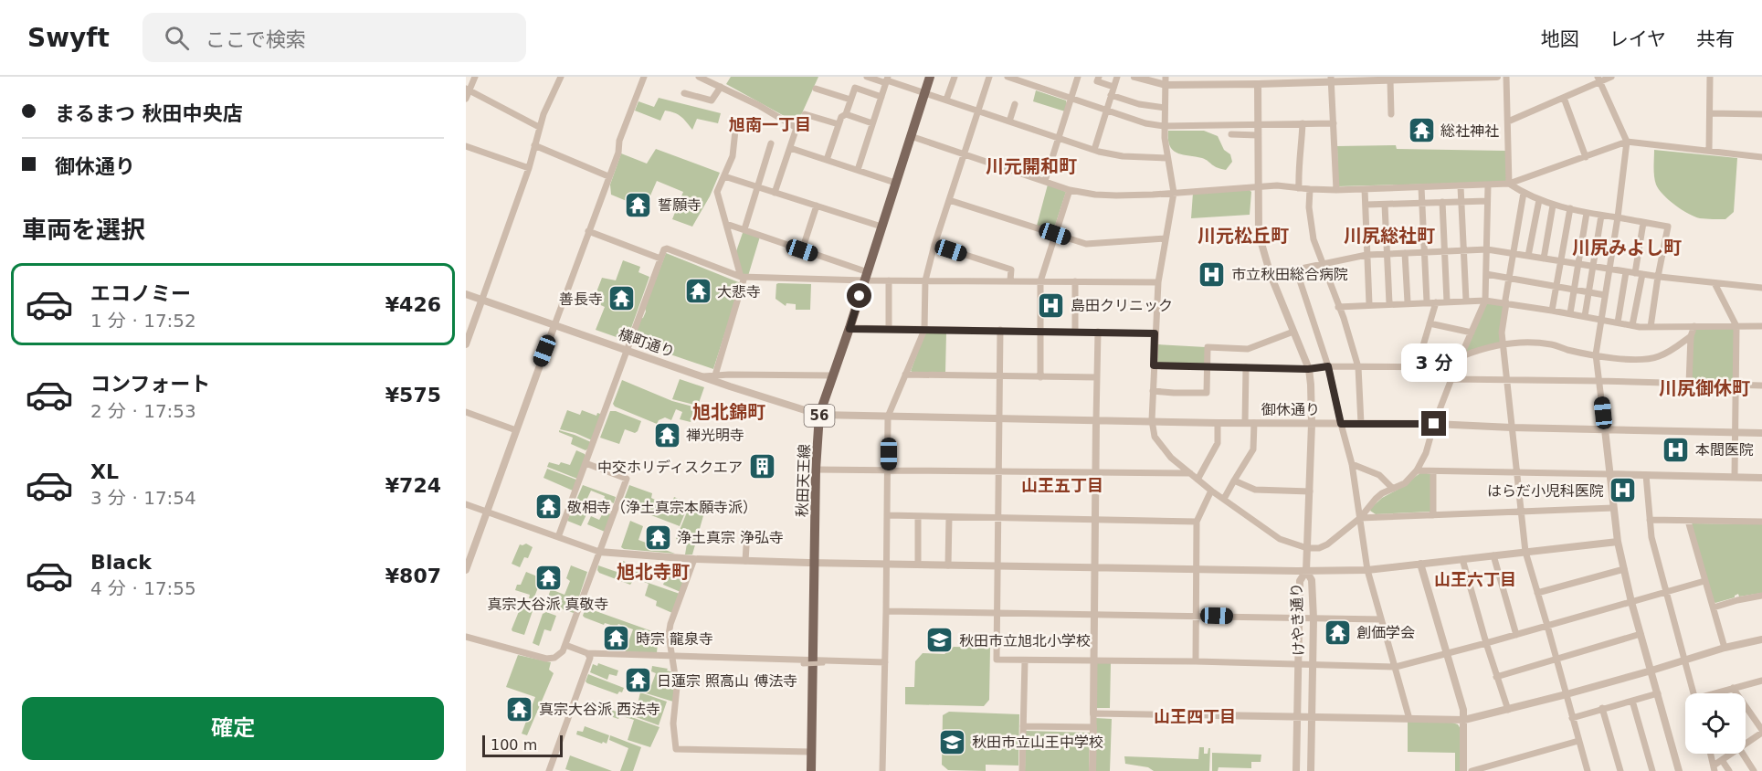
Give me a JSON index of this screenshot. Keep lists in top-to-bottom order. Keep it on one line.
{"streets":{"main road":["56","秋田天王線"],"street":["横町通り","御休通り","けやき通り"]},"crossings":[["横町通り","御休通り"],["横町通り","秋田天王線"],["御休通り","秋田天王線"]],"districts":["旭南一丁目","川元開和町","川元松丘町","川尻総社町","川尻みよし町","川尻御休町","旭北錦町","山王五丁目","旭北寺町","山王六丁目","山王四丁目"],"places":{"temple":["総社神社","誓願寺","大悲寺","善長寺","禅光明寺","敬相寺（浄土真宗本願寺派）","浄土真宗 浄弘寺","真宗大谷派 真敬寺","創価学会","時宗 龍泉寺","日蓮宗 照高山 傅法寺","真宗大谷派 西法寺"],"hospital":["市立秋田総合病院","島田クリニック","本間医院","はらだ小児科医院"],"building":["中交ホリディスクエア"],"school or university":["秋田市立旭北小学校","秋田市立山王中学校"]},"scale_bar":"100 m","page":{"header":"Swyft","search":"ここで検索","nav":["地図","レイヤ","共有"],"banner":["まるまつ 秋田中央店","御休通り"],"heading":"車両を選択","list":[{"name":"エコノミー","note":"1 分 · 17:52","value":"¥426"},{"name":"コンフォート","note":"2 分 · 17:53","value":"¥575"},{"name":"XL","note":"3 分 · 17:54","value":"¥724"},{"name":"Black","note":"4 分 · 17:55","value":"¥807"}],"bubble":"3 分","buttons":"確定","scale":"100 m"}}
